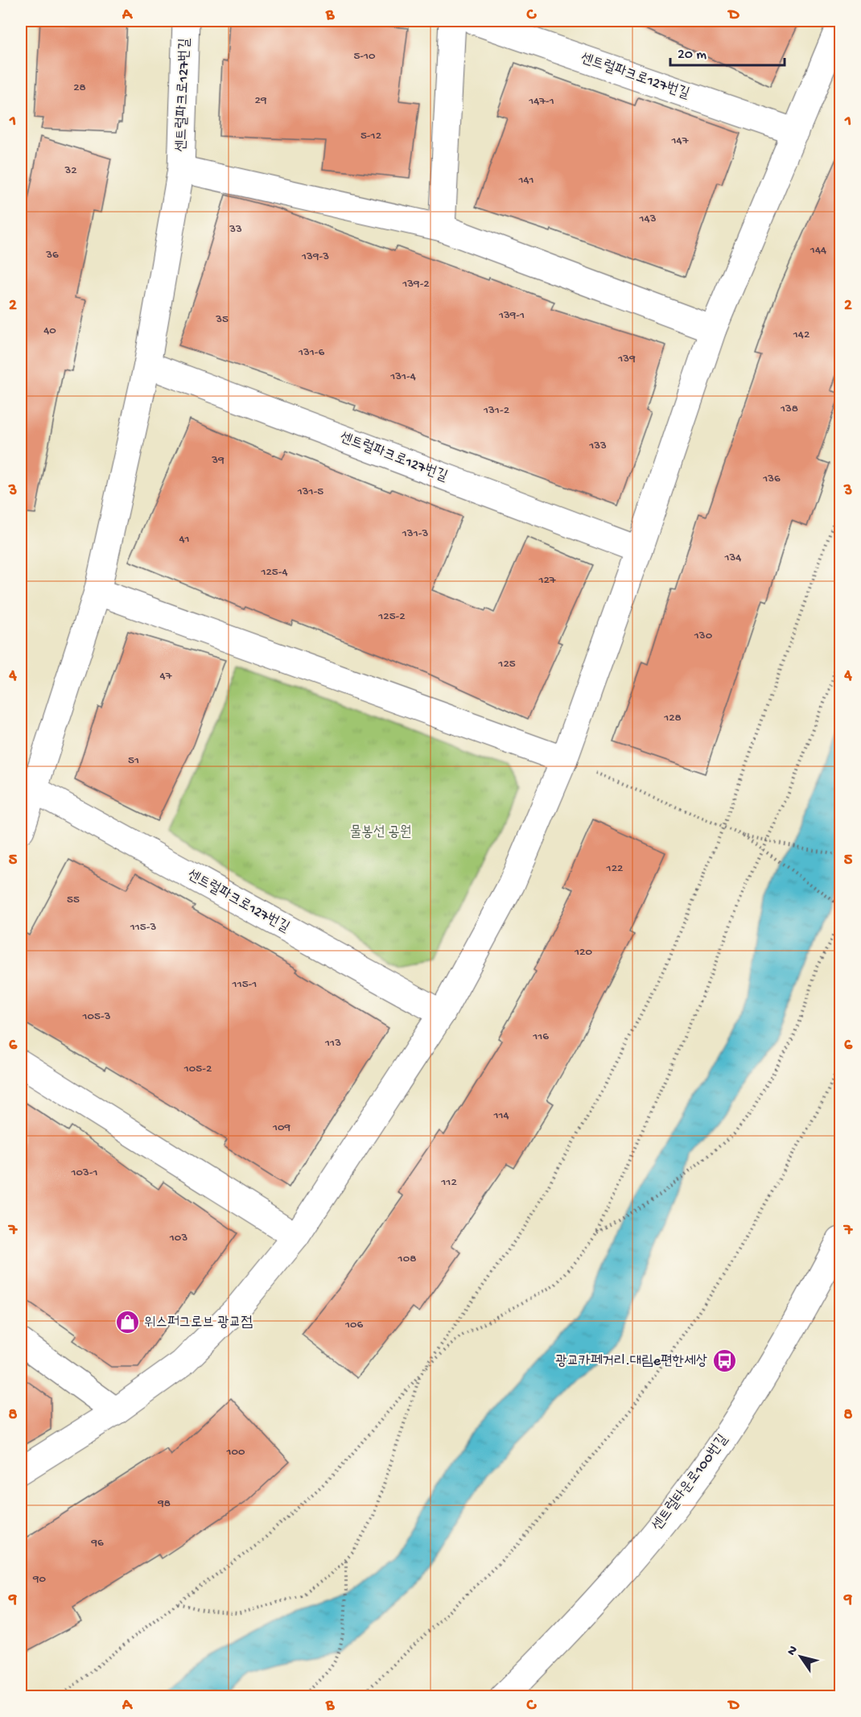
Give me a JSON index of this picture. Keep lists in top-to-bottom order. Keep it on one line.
{"streets":{"street":["센트럴파크로127번길","센트럴타운로100번길"]},"parks":["물봉선 공원"],"places":{"shop":["위스퍼그로브 광교점"],"bus stop":["광교카페거리.대림e편한세상"]},"house_numbers":["5-10","28","29","147-1","5-12","147","32","141","143","33","144","36","139-3","139-2","139-1","35","40","142","131-6","139","131-4","138","131-2","133","39","136","131-5","131-3","41","134","125-4","127","125-2","130","125","47","128","51","122","55","115-3","120","115-1","105-3","116","113","105-2","114","109","103-1","112","103","108","106","100","98","96","90"],"scale_bar":"20 m","north":"top left","grid":{"columns":["A","B","C","D"],"rows":["1","2","3","4","5","6","7","8","9"]}}
